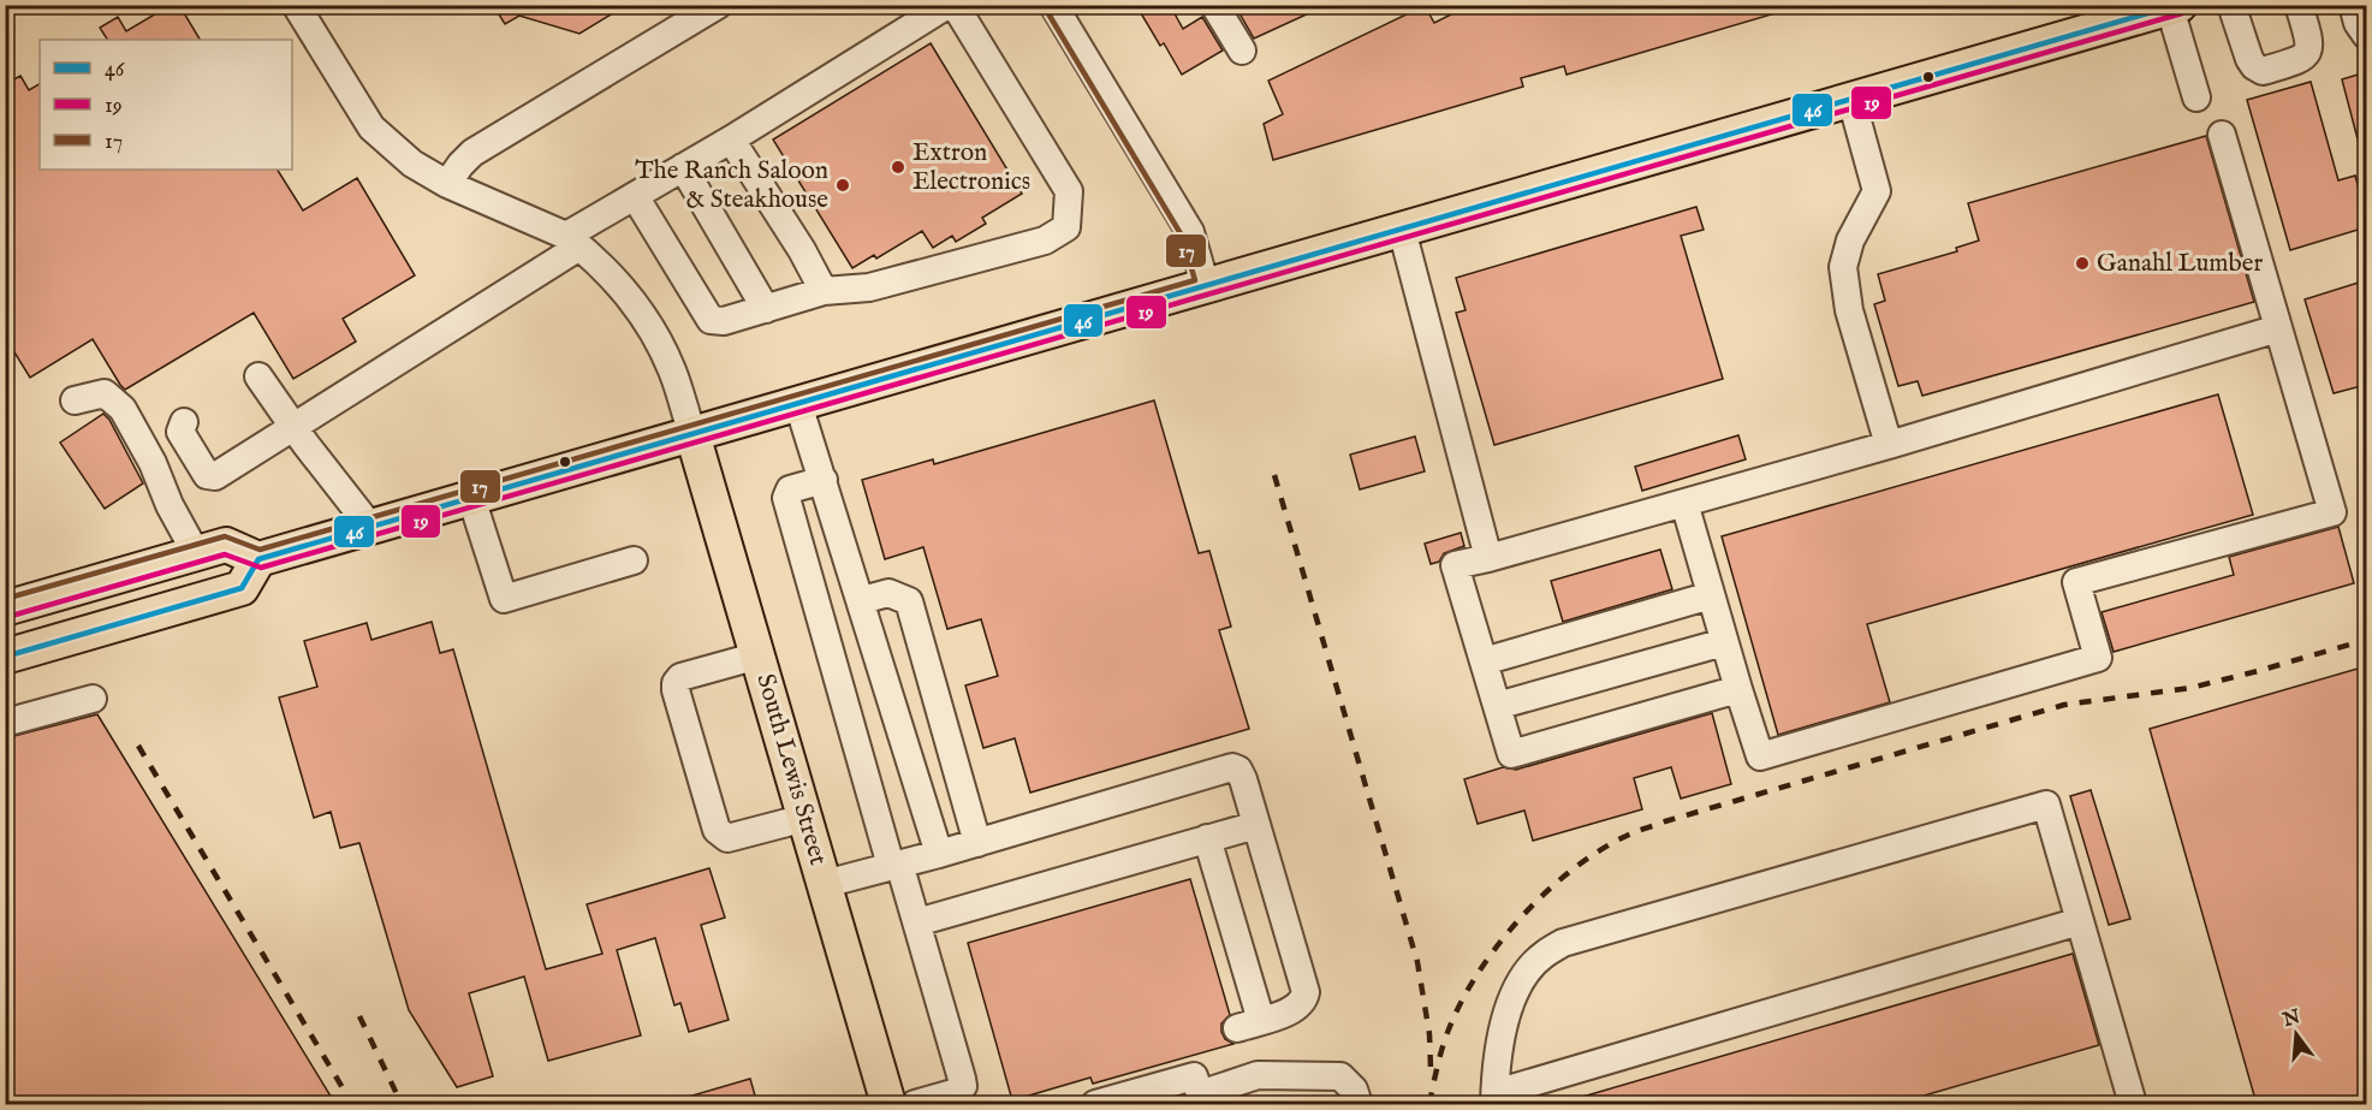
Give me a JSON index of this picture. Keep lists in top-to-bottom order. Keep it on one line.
{"streets":{"main road":["South Lewis Street"]},"places":["Extron Electronics","The Ranch Saloon & Steakhouse","Ganahl Lumber"],"lines":["transit line 46","transit line 17","transit line 19"],"legend":["46","19","17"],"north":"top"}
